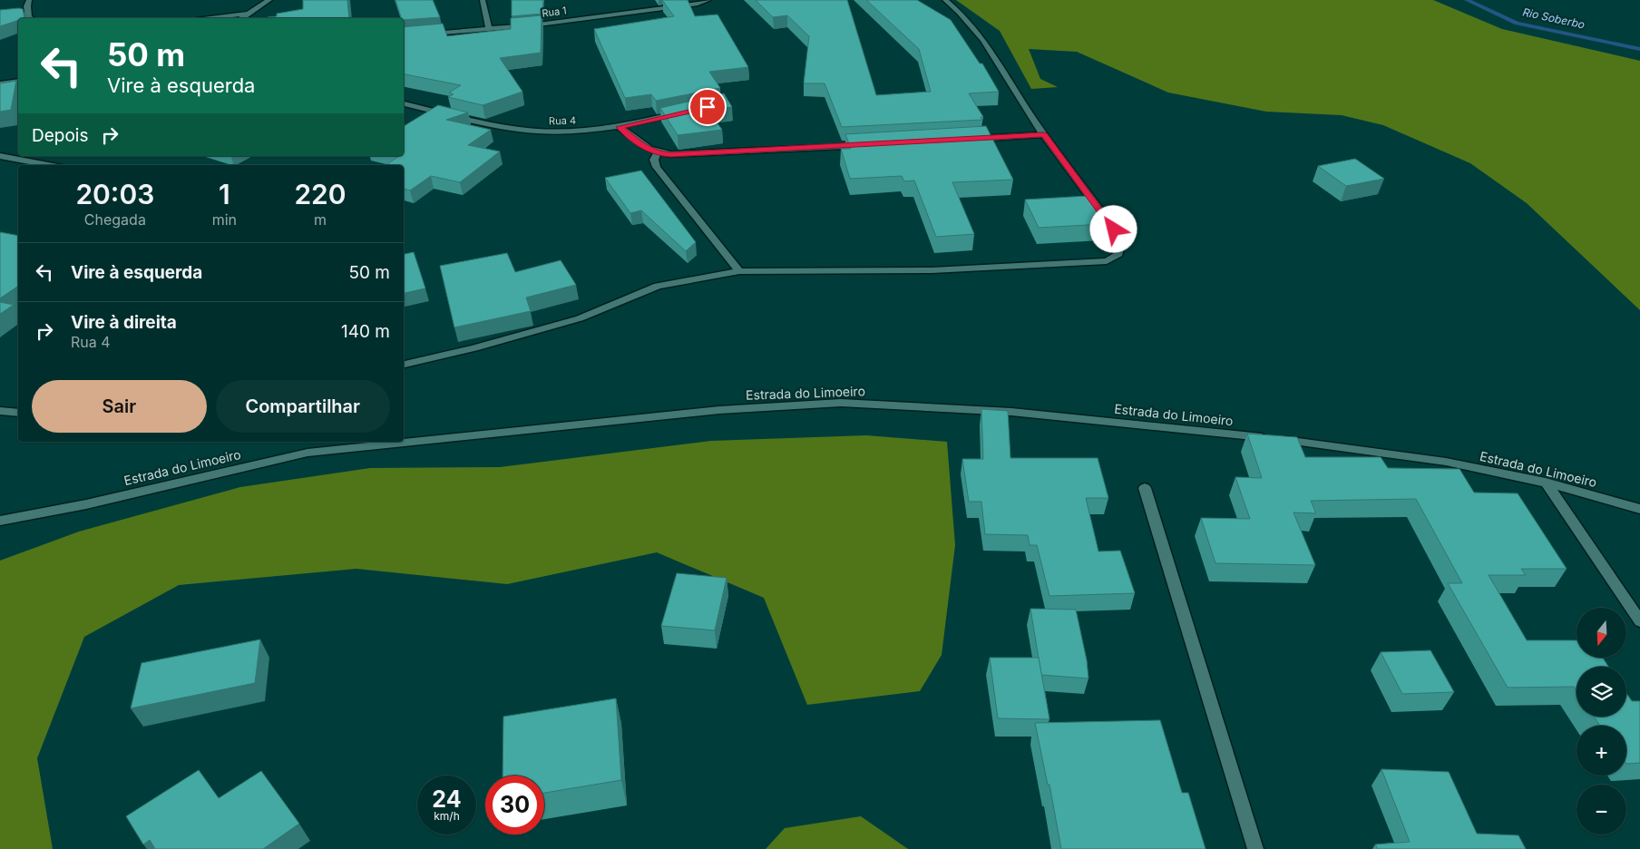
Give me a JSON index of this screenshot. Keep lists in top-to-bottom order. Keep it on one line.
{"streets":{"street":["Rua 1","Rua 4","Estrada do Limoeiro"]},"water":["Rio Soberbo"],"north":"bottom","page":{"turn":["50 m","Vire à esquerda"],"then":"Depois","eta":["20:03","Chegada","1","min","220","m"],"list":[{"name":"Vire à esquerda","value":"50 m"},{"name":"Vire à direita","note":"Rua 4","value":"140 m"}],"buttons":["Sair","Compartilhar"],"map_buttons":["+","−"],"speed":"24 km/h","limit":"30"}}
